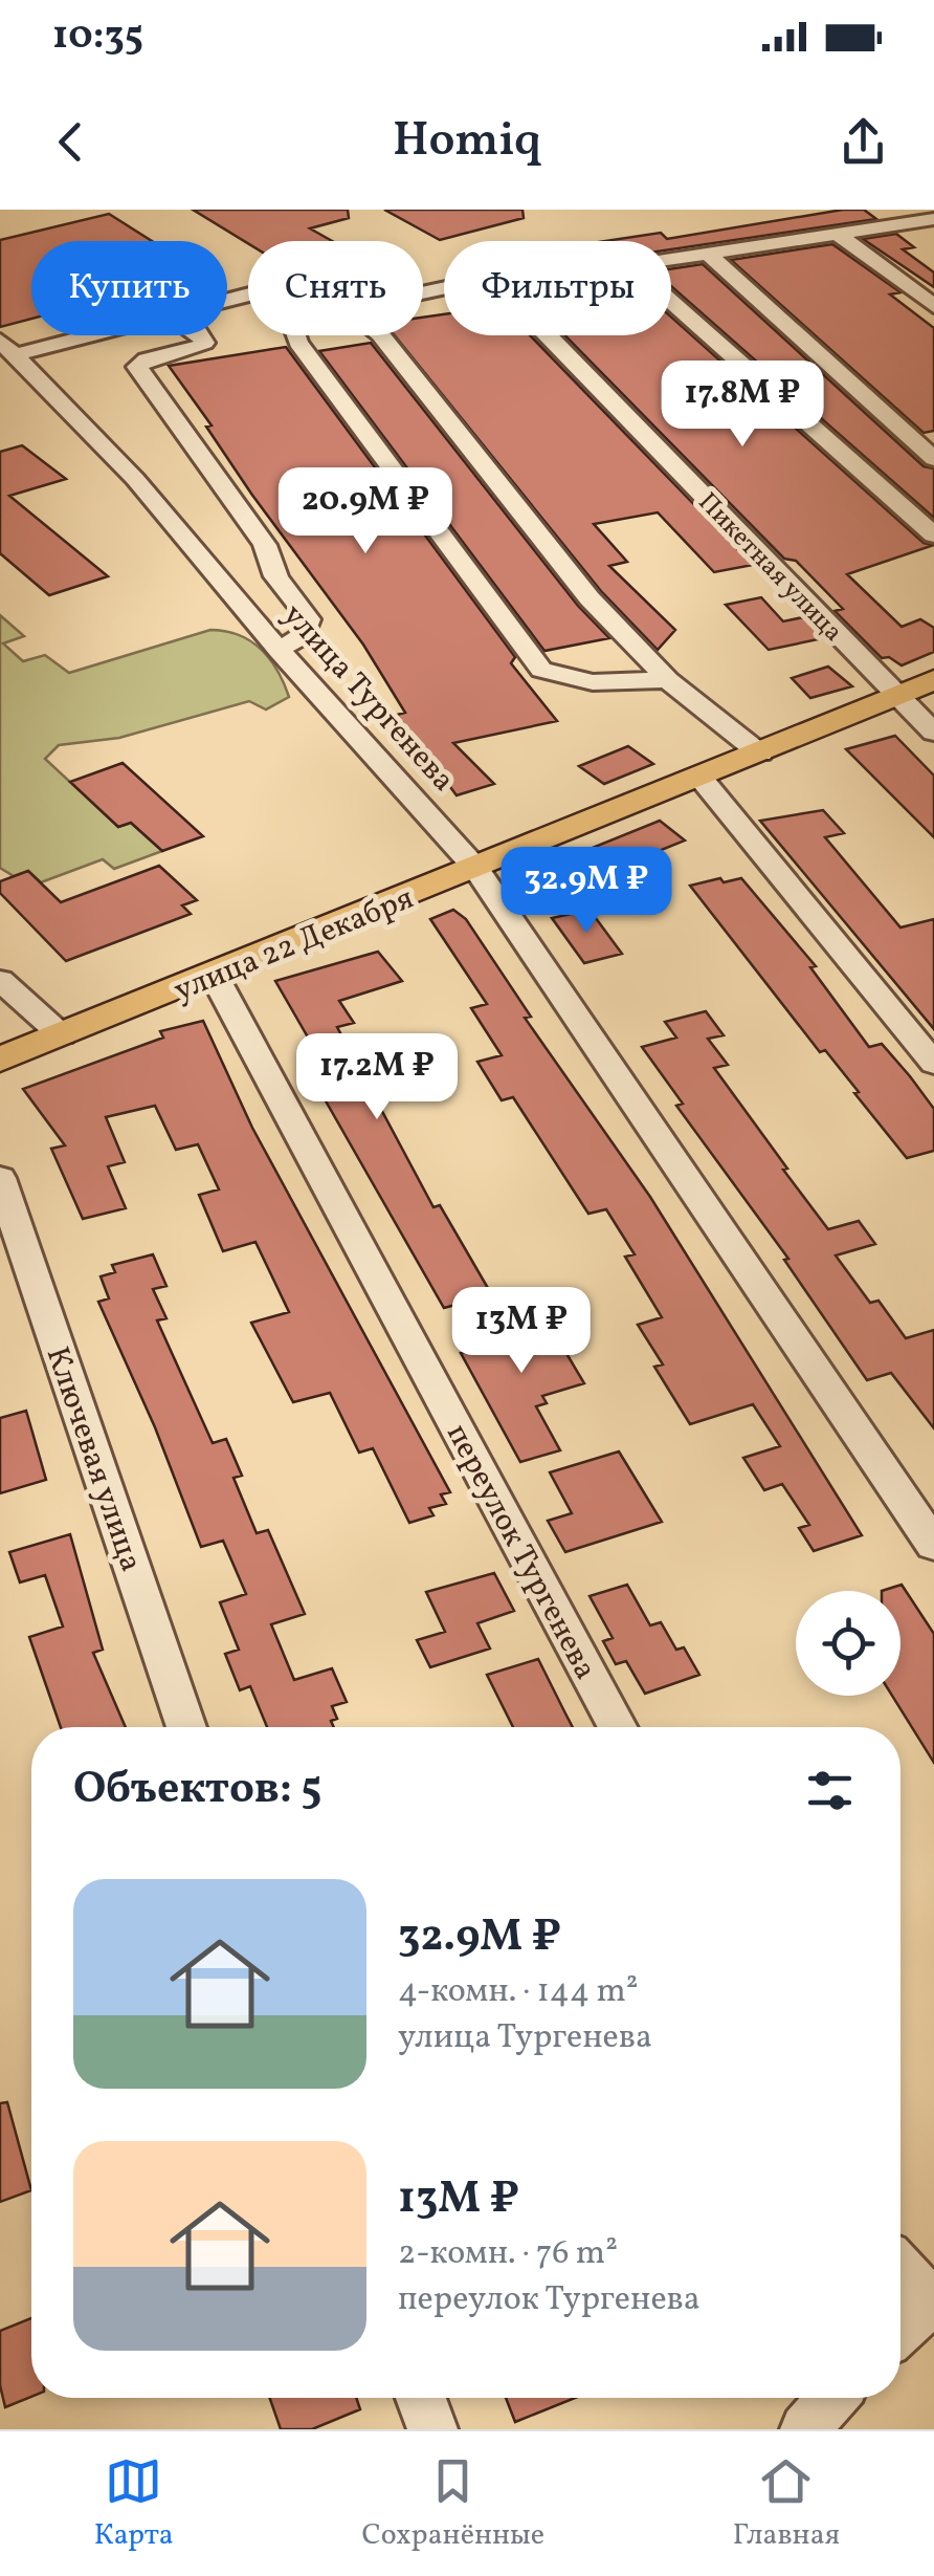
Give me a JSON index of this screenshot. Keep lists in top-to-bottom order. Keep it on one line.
{"streets":{"main road":["улица 22 Декабря"],"street":["Пикетная улица","улица Тургенева","Ключевая улица","переулок Тургенева"]},"crossings":[["Пикетная улица","улица 22 Декабря"],["улица Тургенева","улица 22 Декабря"],["улица 22 Декабря","переулок Тургенева"]],"page":{"status":"10:35","header":"Homiq","chip":["Купить","Снять","Фильтры"],"price":["17.8M ₽","20.9M ₽","32.9M ₽","17.2M ₽","13M ₽"],"heading":"Объектов: 5","list":[{"name":"32.9M ₽","note":"4-комн. · 144 m² · улица Тургенева"},{"name":"13M ₽","note":"2-комн. · 76 m² · переулок Тургенева"}],"tabs":["Карта","Сохранённые","Главная"]}}
